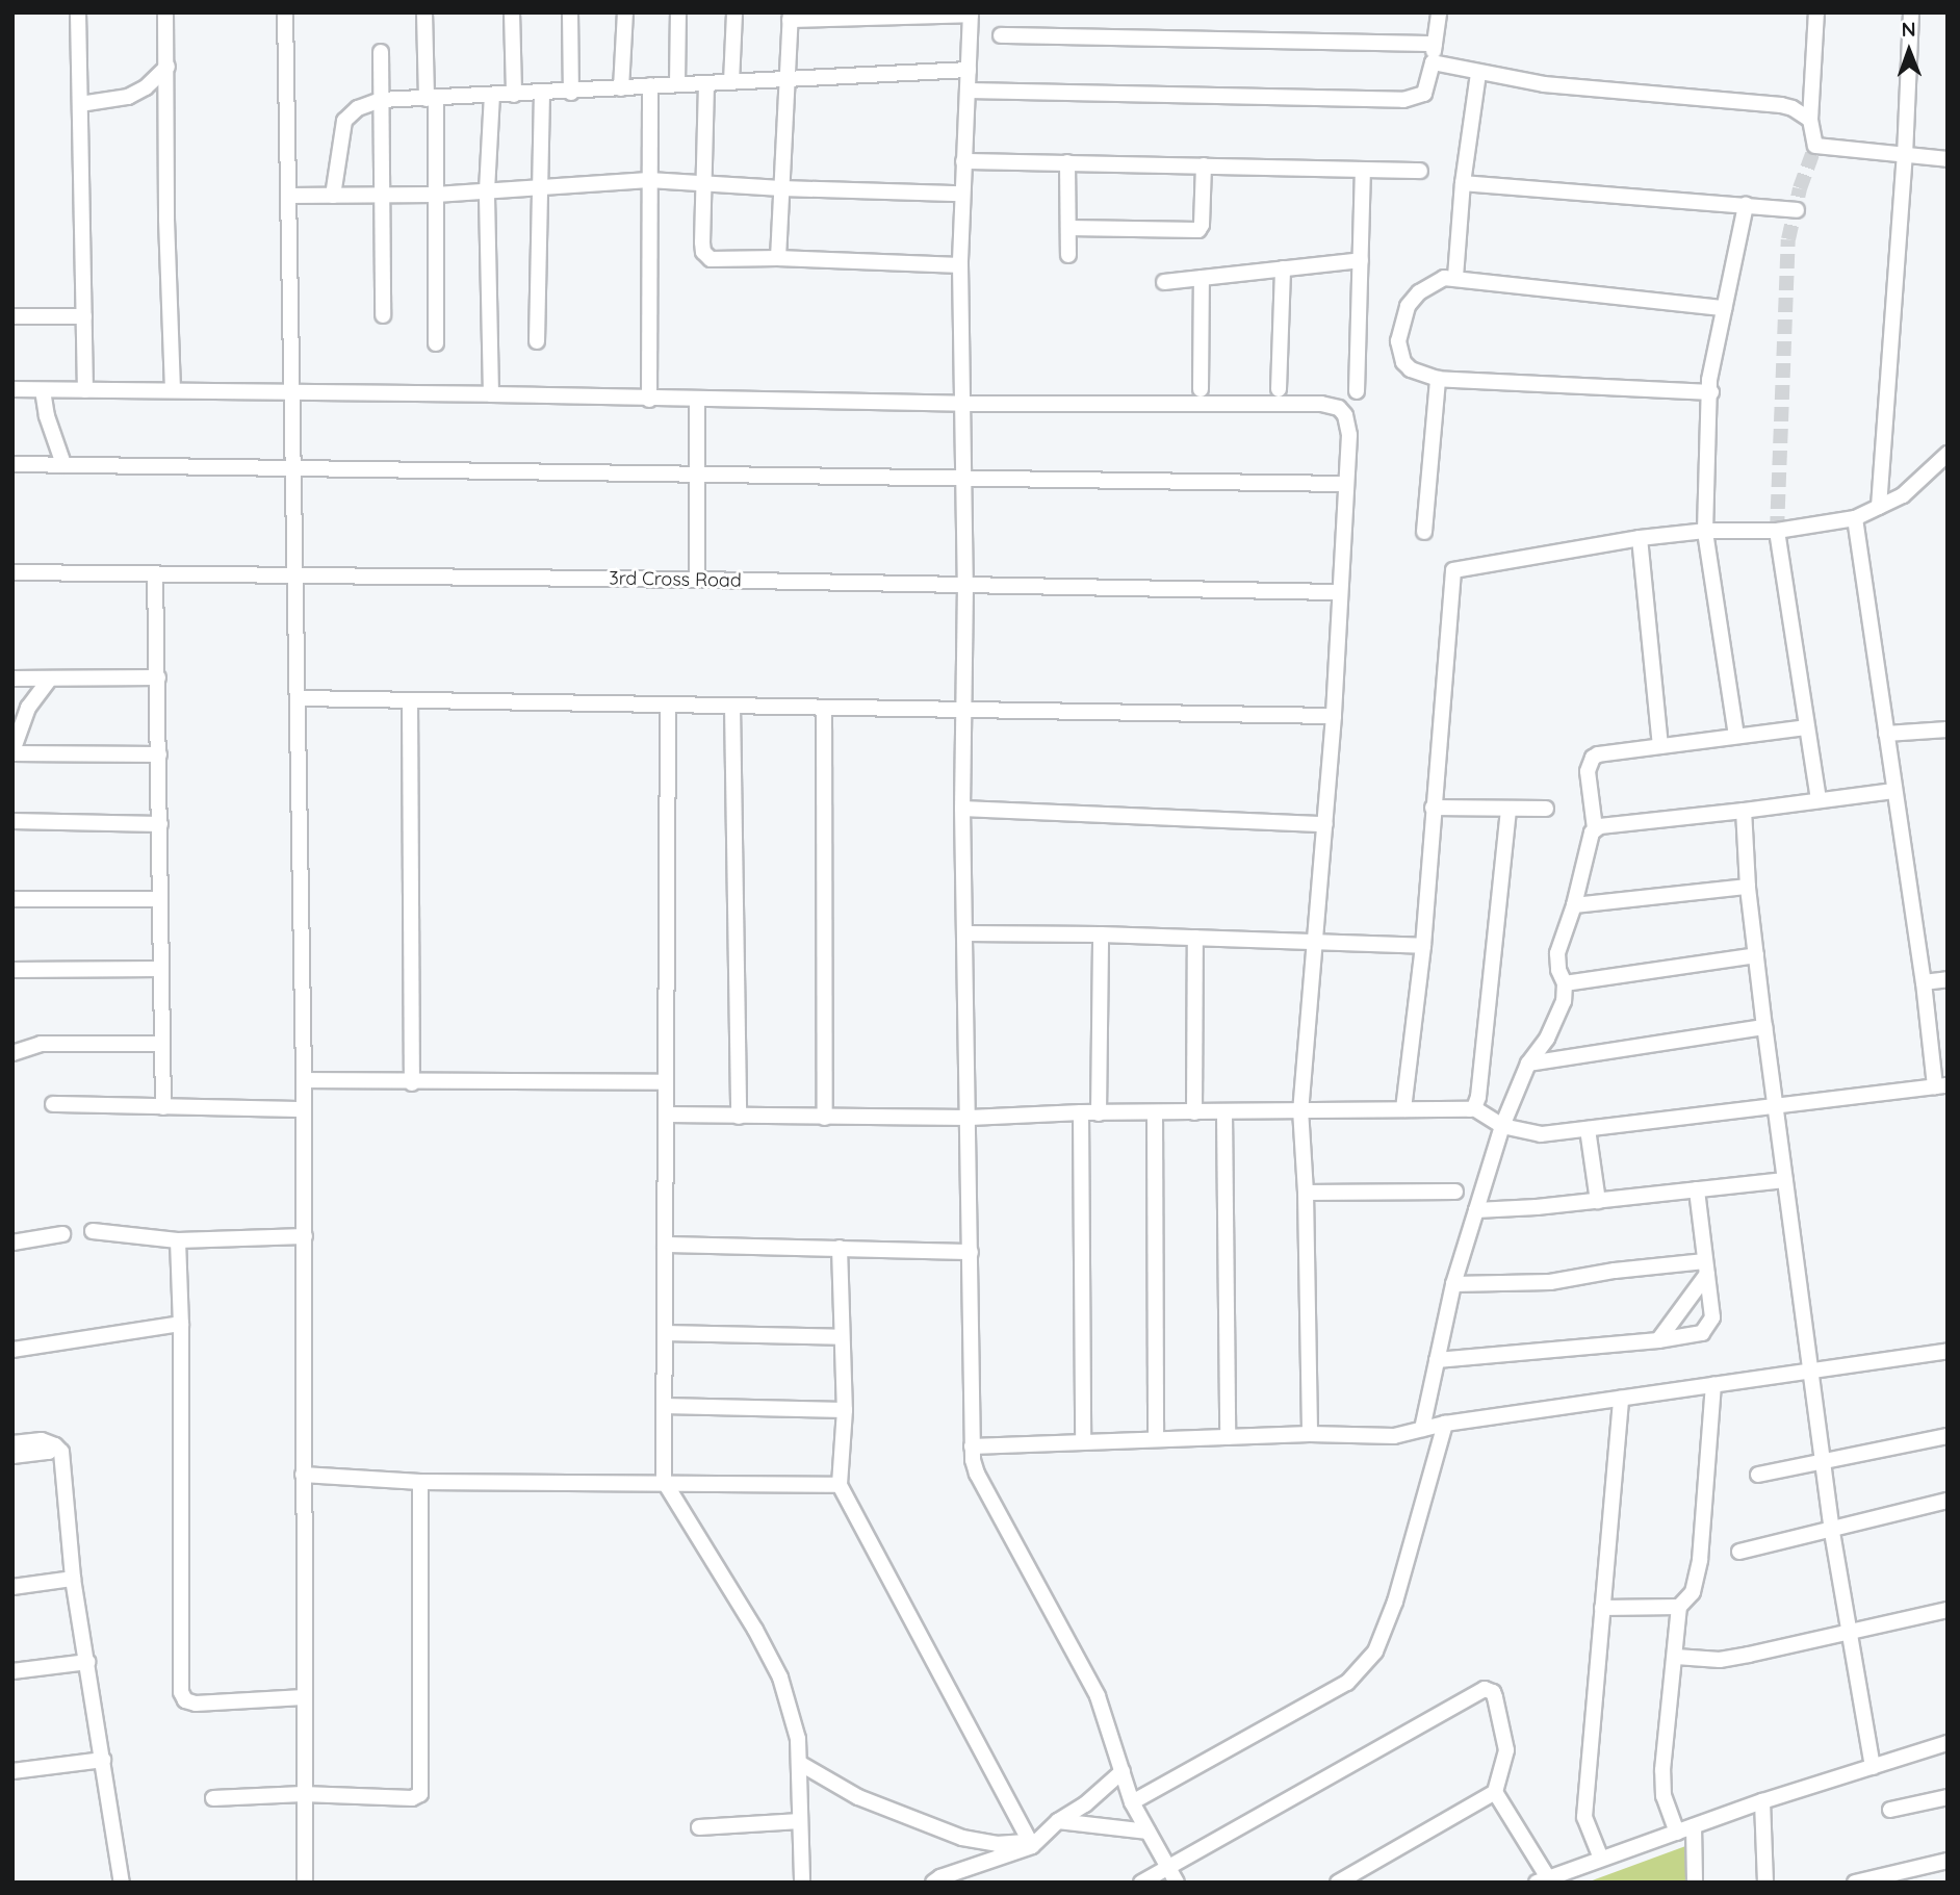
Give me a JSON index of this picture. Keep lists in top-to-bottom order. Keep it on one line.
{"streets":{"street":["3rd Cross Road"]},"north":"top"}
